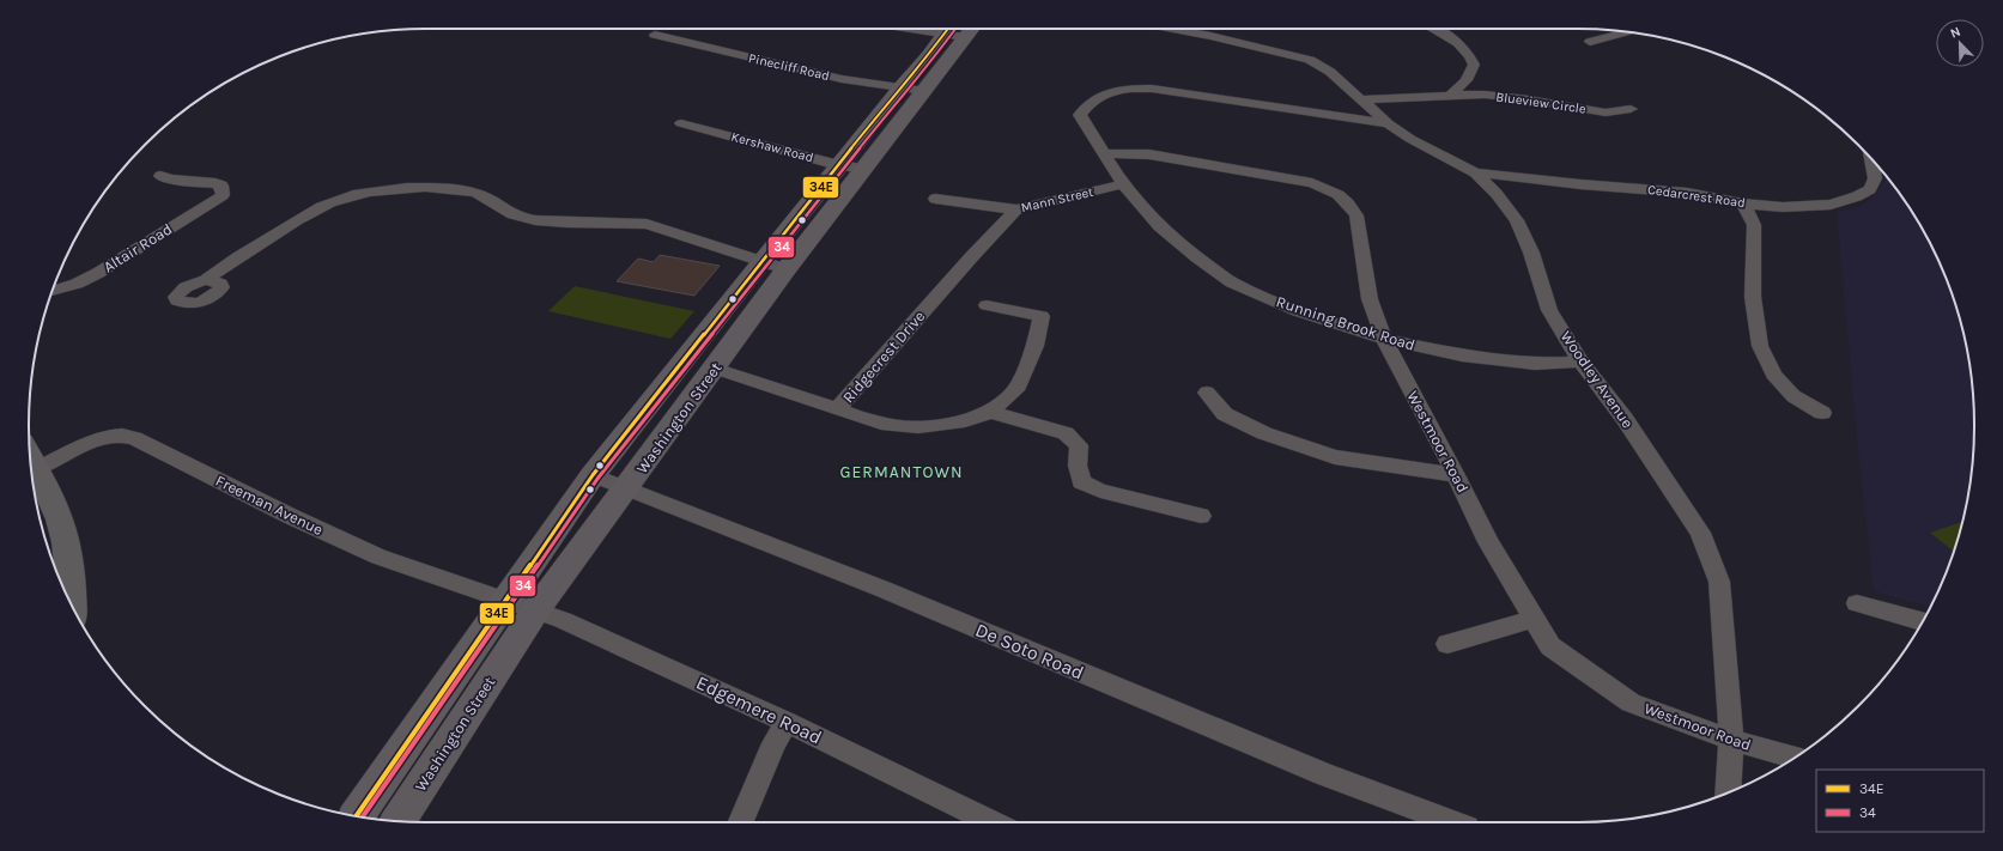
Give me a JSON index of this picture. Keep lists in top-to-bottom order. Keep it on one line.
{"streets":{"main road":["Washington Street"],"street":["Pinecliff Road","Blueview Circle","Kershaw Road","Cedarcrest Road","Mann Street","Altair Road","Running Brook Road","Ridgecrest Drive","Woodley Avenue","Westmoor Road","Freeman Avenue","De Soto Road","Edgemere Road"]},"crossings":[["Pinecliff Road","Washington Street"],["Blueview Circle","Woodley Avenue"],["Kershaw Road","Washington Street"],["Cedarcrest Road","Woodley Avenue"],["Mann Street","Running Brook Road"],["Mann Street","Ridgecrest Drive"],["Running Brook Road","Woodley Avenue"],["Running Brook Road","Westmoor Road"],["Ridgecrest Drive","Washington Street"],["Woodley Avenue","Westmoor Road"],["Washington Street","Freeman Avenue"],["Washington Street","De Soto Road"],["Washington Street","Edgemere Road"],["Freeman Avenue","Edgemere Road"]],"districts":["GERMANTOWN"],"lines":["transit line 34E","transit line 34"],"legend":["34E","34"],"north":"top left"}
